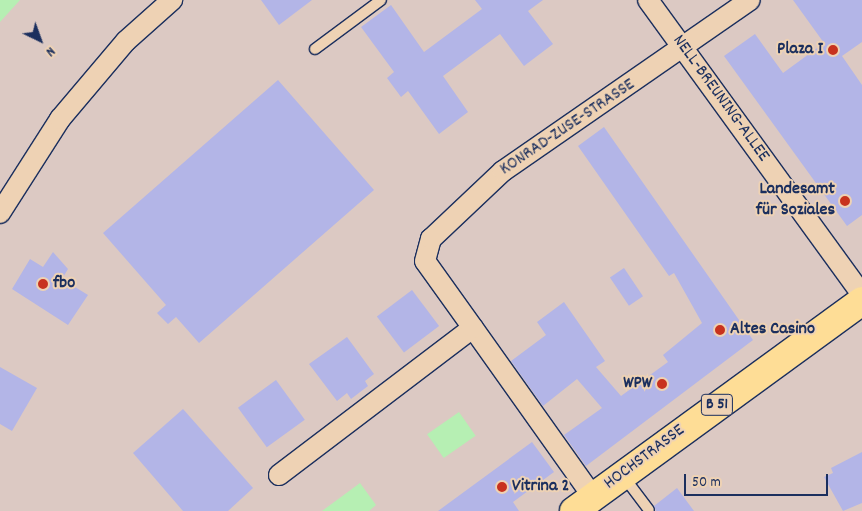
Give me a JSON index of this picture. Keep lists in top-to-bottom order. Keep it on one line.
{"streets":{"main road":["B 51","HOCHSTRASSE"],"street":["NELL-BREUNING-ALLEE","KONRAD-ZUSE-STRASSE"]},"crossings":[["NELL-BREUNING-ALLEE","KONRAD-ZUSE-STRASSE"],["KONRAD-ZUSE-STRASSE","HOCHSTRASSE"]],"places":["Plaza I","Landesamt für Soziales","fbo","Altes Casino","WPW","Vitrina 2"],"scale_bar":"50 m","north":"bottom right"}
